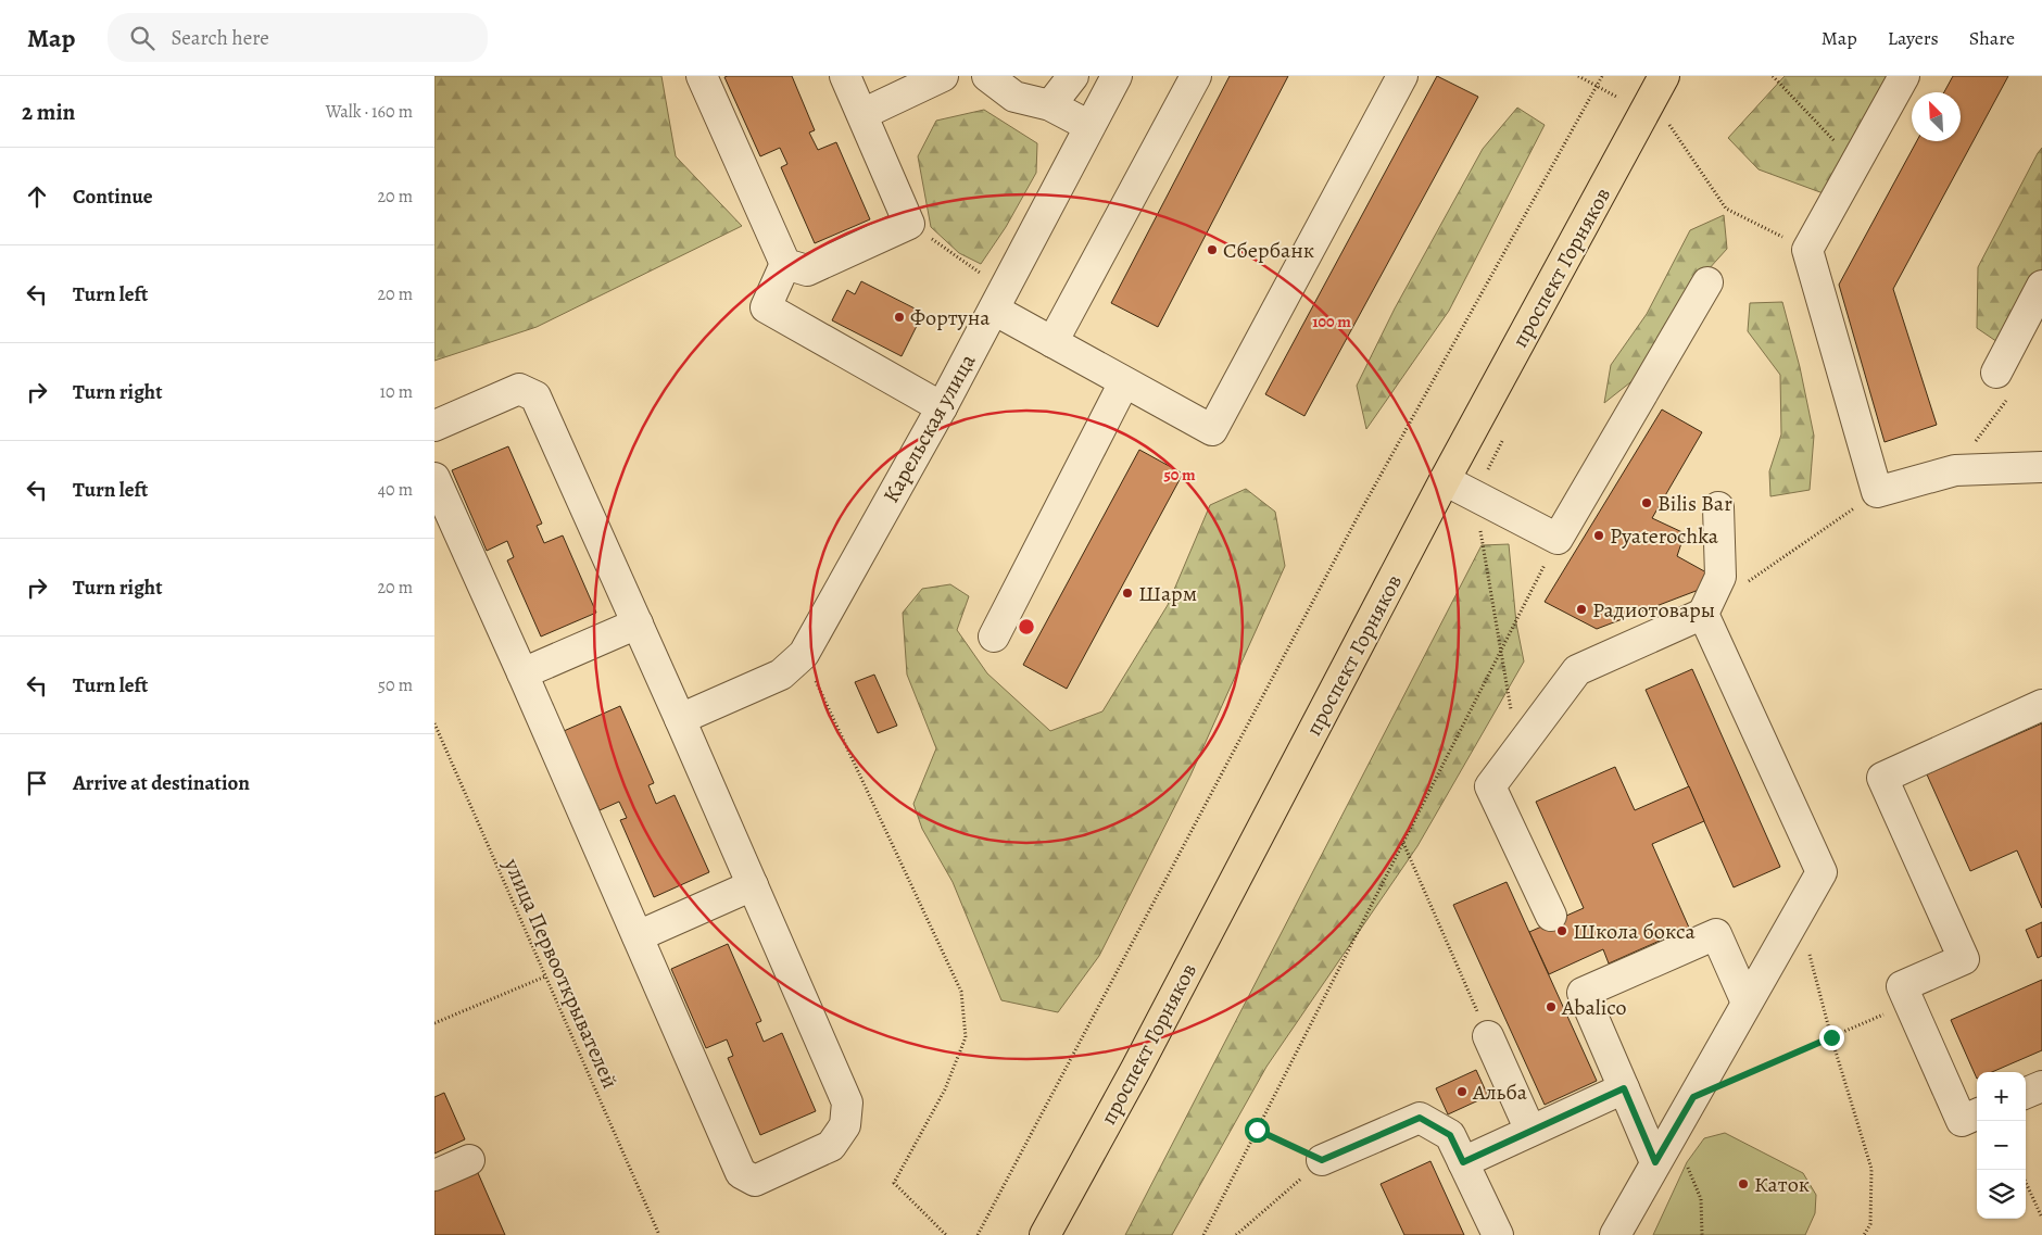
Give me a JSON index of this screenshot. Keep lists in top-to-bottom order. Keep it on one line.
{"streets":{"main road":["проспект Горняков"],"street":["Карельская улица"],"path":["улица Первооткрывателей"]},"places":["Сбербанк","Фортуна","Bilis Bar","Pyaterochka","Шарм","Радиотовары","Школа бокса","Abalico","Альба","Каток"],"north":"top left","page":{"header":"Map","search":"Search here","nav":["Map","Layers","Share"],"heading":["2 min","Walk · 160 m"],"list":[["Continue","20 m"],["Turn left","20 m"],["Turn right","10 m"],["Turn left","40 m"],["Turn right","20 m"],["Turn left","50 m"],"Arrive at destination"],"map_buttons":["+","−"]},"rings":["100 m","50 m"]}
